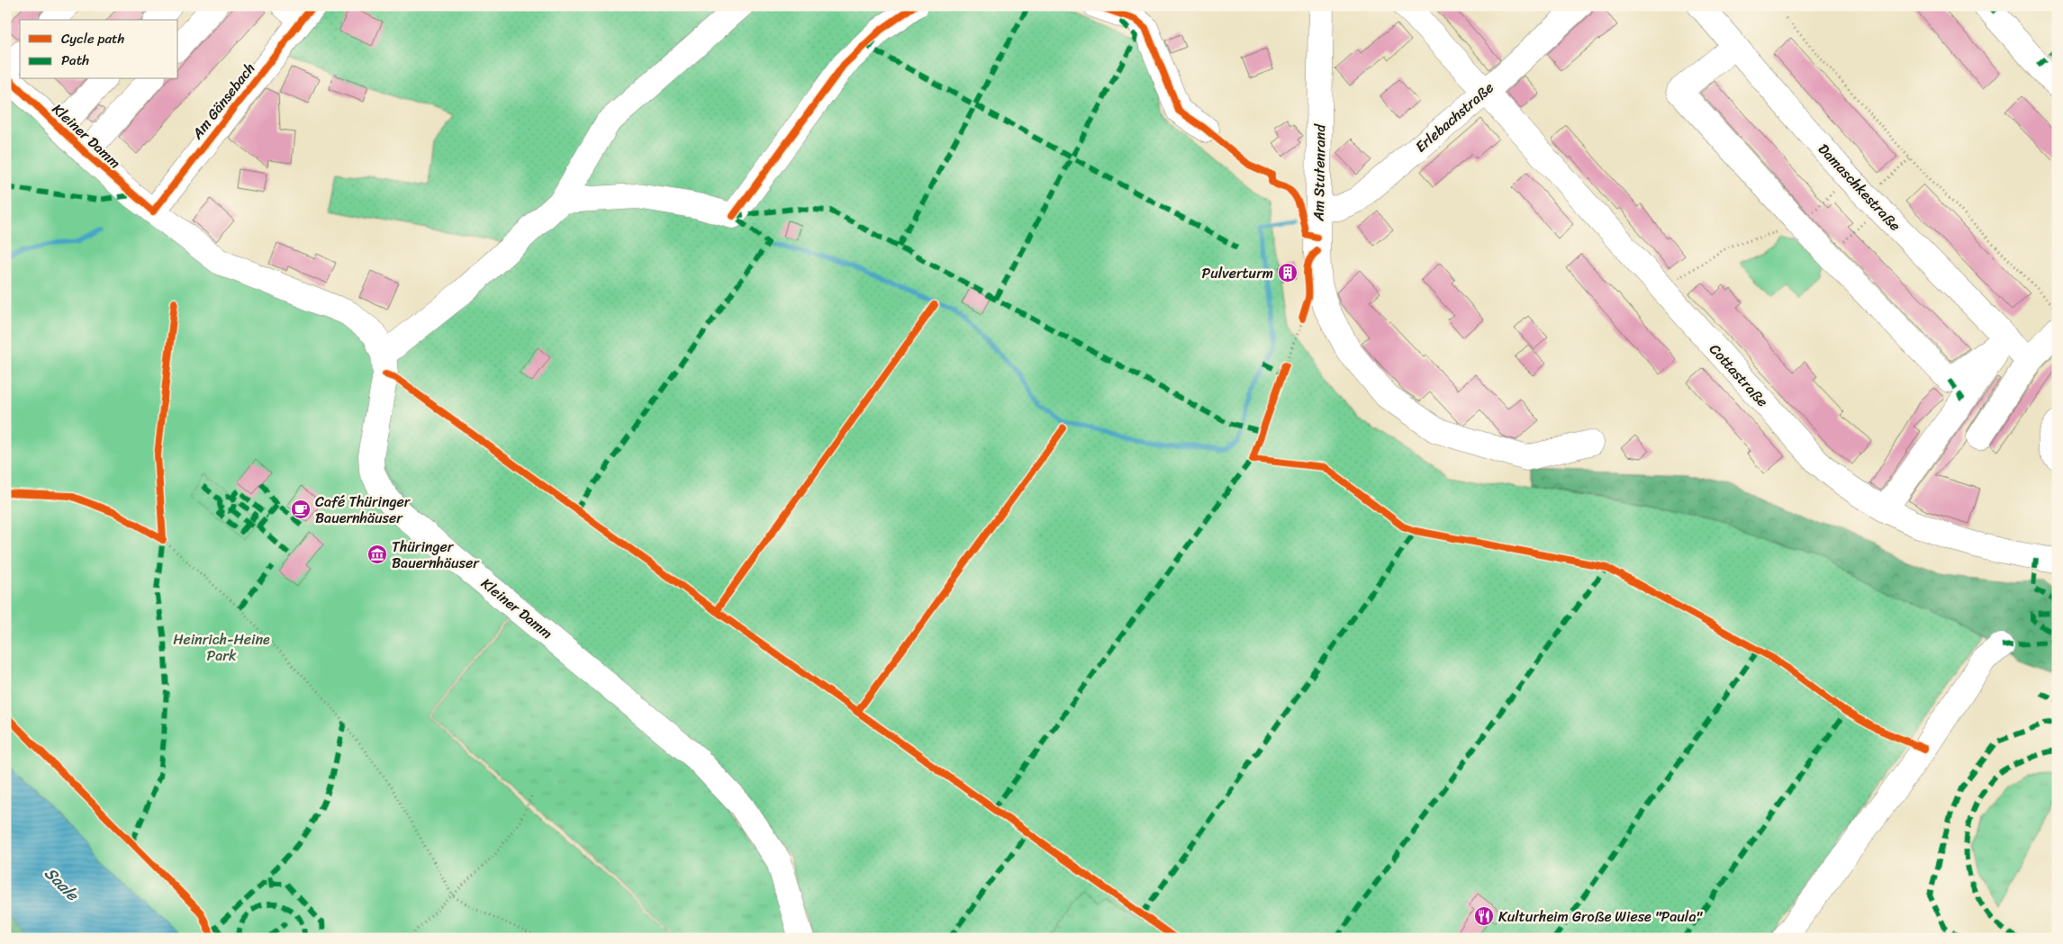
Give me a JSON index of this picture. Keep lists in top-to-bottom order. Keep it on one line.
{"streets":{"street":["Am Gänsebach","Erlebachstraße","Kleiner Damm","Am Stutenrand","Damaschkestraße","Cottastraße"]},"crossings":[["Am Gänsebach","Kleiner Damm"],["Erlebachstraße","Am Stutenrand"],["Erlebachstraße","Cottastraße"]],"water":["Saale"],"parks":["Heinrich-Heine Park"],"places":{"building":["Pulverturm"],"cafe":["Café Thüringer Bauernhäuser"],"museum":["Thüringer Bauernhäuser"],"restaurant":["Kulturheim Große Wiese \"Paula\""]},"legend":["Cycle path","Path"]}
